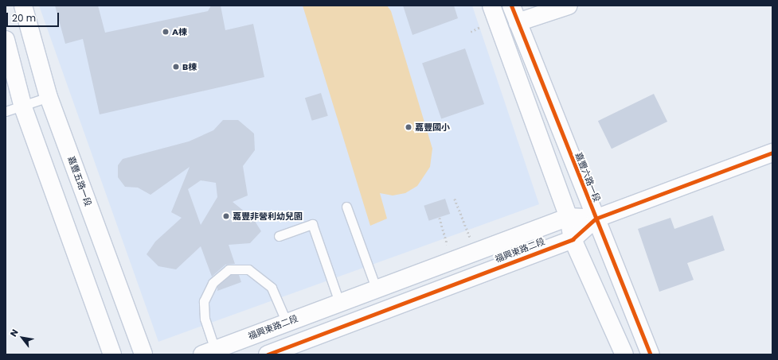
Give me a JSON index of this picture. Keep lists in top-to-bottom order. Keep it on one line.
{"streets":{"street":["嘉豐六路一段","嘉豐五路一段","福興東路二段"]},"crossings":[["嘉豐六路一段","福興東路二段"]],"places":["A棟","B棟","嘉豐國小","嘉豐非營利幼兒園"],"scale_bar":"20 m","north":"top left"}
